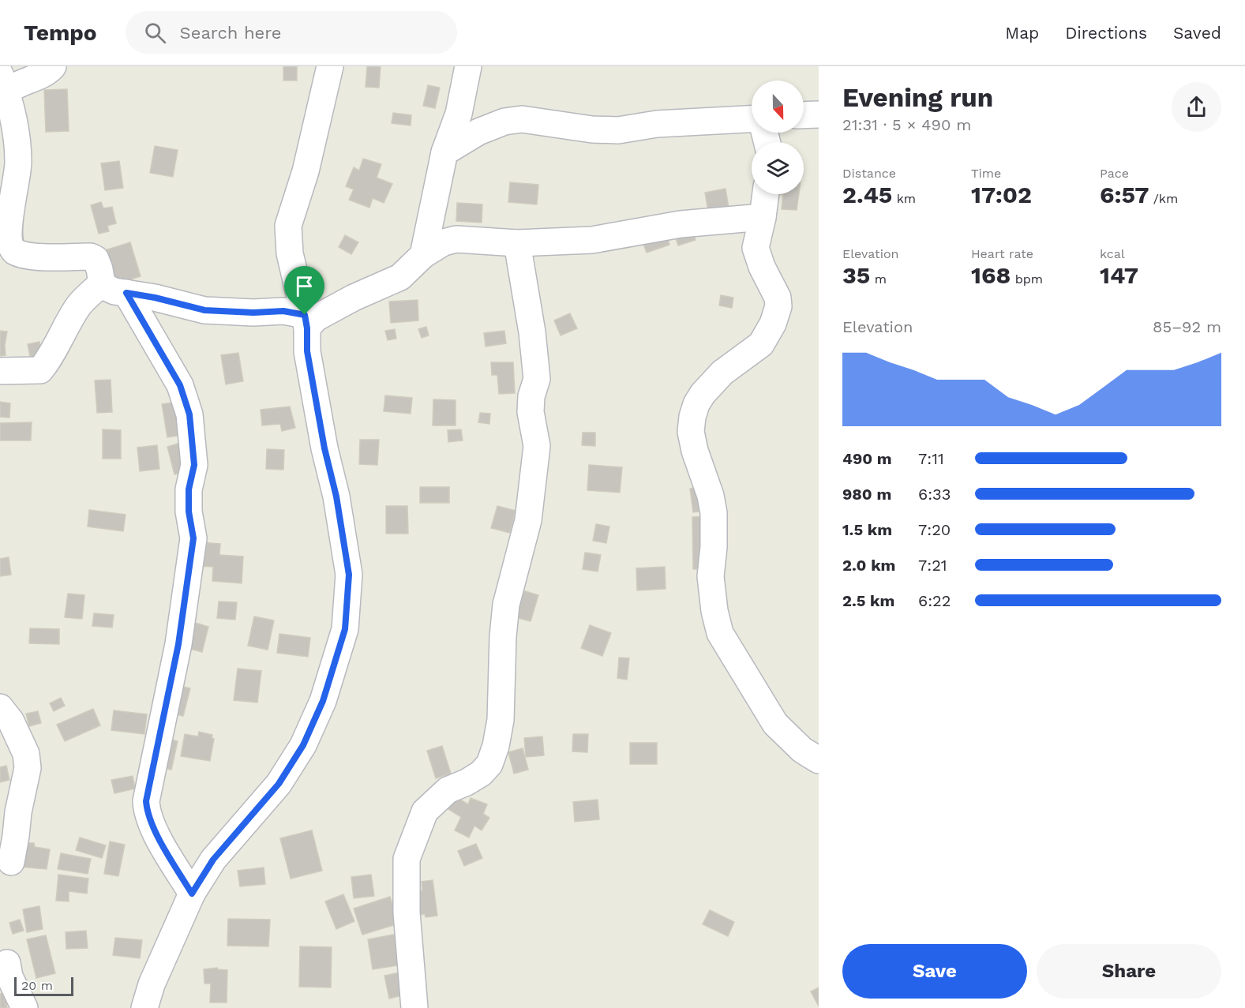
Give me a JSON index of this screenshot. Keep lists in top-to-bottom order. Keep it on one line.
{"scale_bar":"20 m","north":"bottom","page":{"header":"Tempo","search":"Search here","nav":["Map","Directions","Saved"],"heading":["Evening run","21:31 · 5 × 490 m"],"stats":[["Distance","2.45 km"],["Time","17:02"],["Pace","6:57 /km"],["Elevation","35 m"],["Heart rate","168 bpm"],["kcal","147"]],"chart":["Elevation","85–92 m"],"list":[{"name":"490 m","note":"7:11"},{"name":"980 m","note":"6:33"},{"name":"1.5 km","note":"7:20"},{"name":"2.0 km","note":"7:21"},{"name":"2.5 km","note":"6:22"}],"buttons":["Save","Share"],"scale":"20 m"}}
